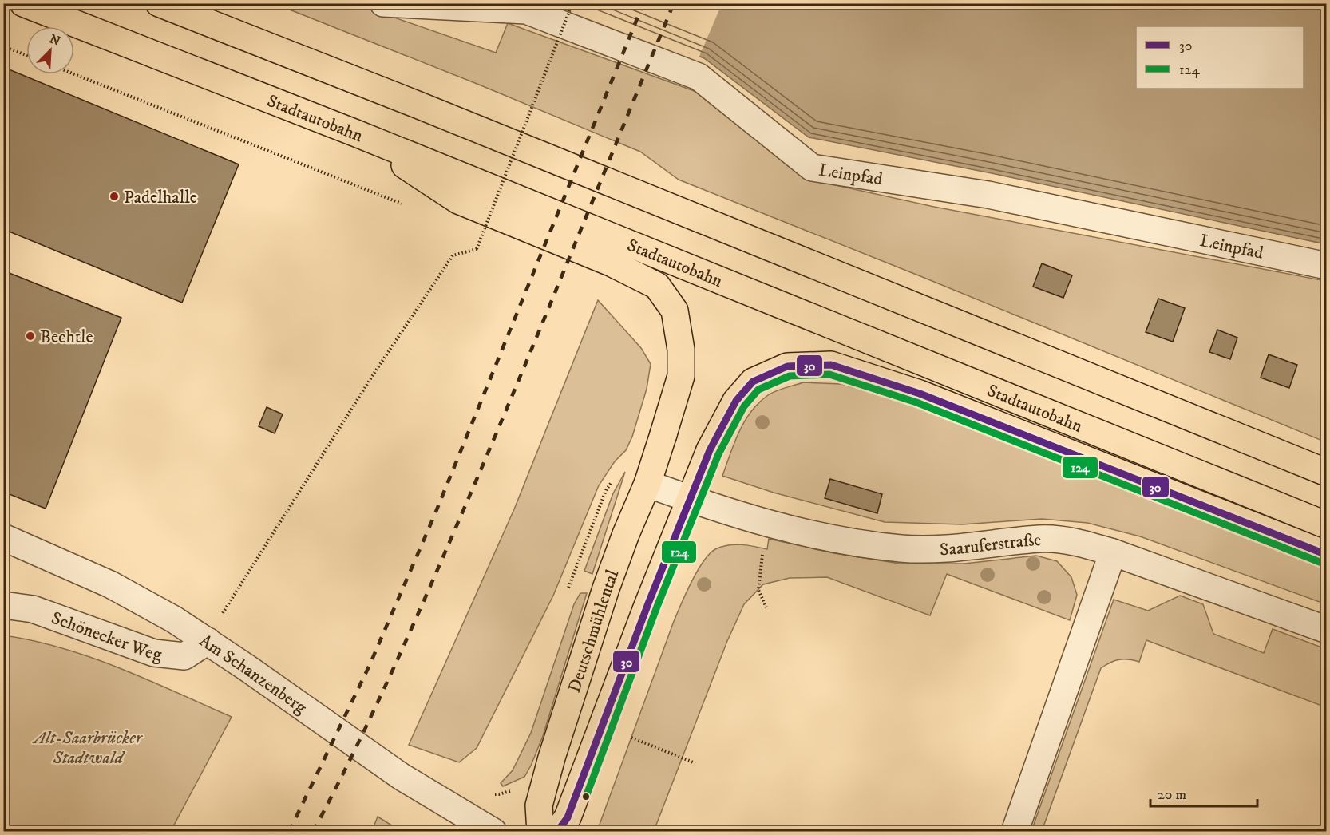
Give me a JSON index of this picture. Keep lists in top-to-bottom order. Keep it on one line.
{"streets":{"main road":["Stadtautobahn","Deutschmühlental"],"street":["Leinpfad","Saaruferstraße","Schönecker Weg","Am Schanzenberg"]},"crossings":[["Stadtautobahn","Deutschmühlental"],["Saaruferstraße","Deutschmühlental"],["Schönecker Weg","Am Schanzenberg"]],"parks":["Alt-Saarbrücker Stadtwald"],"places":["Padelhalle","Bechtle"],"lines":["transit line 30","transit line 124"],"legend":["30","124"],"scale_bar":"20 m","north":"top right"}
